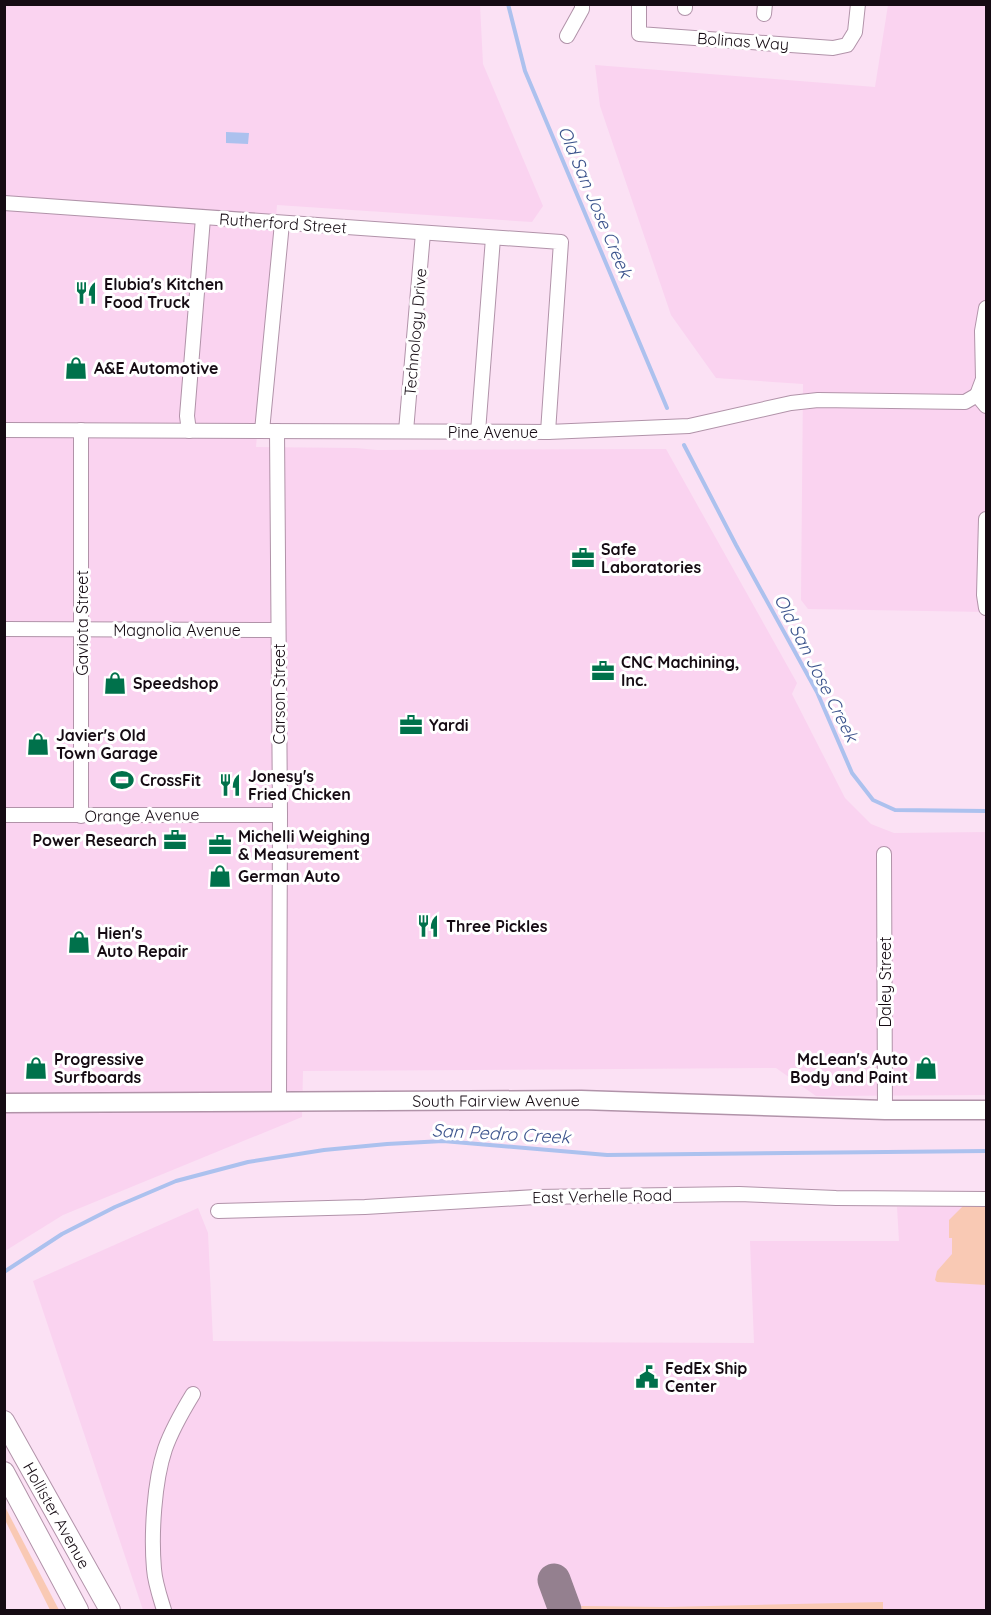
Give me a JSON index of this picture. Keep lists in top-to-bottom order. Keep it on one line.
{"streets":{"main road":["Hollister Avenue"],"street":["Bolinas Way","Rutherford Street","Technology Drive","Pine Avenue","Gaviota Street","Magnolia Avenue","Carson Street","Orange Avenue","Daley Street","South Fairview Avenue","East Verhelle Road"]},"crossings":[["Rutherford Street","Technology Drive"],["Rutherford Street","Pine Avenue"],["Technology Drive","Pine Avenue"],["Pine Avenue","Gaviota Street"],["Pine Avenue","Carson Street"],["Gaviota Street","Magnolia Avenue"],["Gaviota Street","Orange Avenue"],["Magnolia Avenue","Carson Street"],["Carson Street","Orange Avenue"],["Carson Street","South Fairview Avenue"],["Daley Street","South Fairview Avenue"]],"water":["Old San Jose Creek","San Pedro Creek"],"places":{"restaurant":["Elubia's Kitchen Food Truck","Jonesy's Fried Chicken","Three Pickles"],"shop":["A&E Automotive","Speedshop","Javier's Old Town Garage","German Auto","Hien's Auto Repair","Progressive Surfboards","McLean's Auto Body and Paint"],"office":["Safe Laboratories","CNC Machining, Inc.","Yardi","Power Research","Michelli Weighing & Measurement"],"sports":["CrossFit"],"public building":["FedEx Ship Center"]}}
